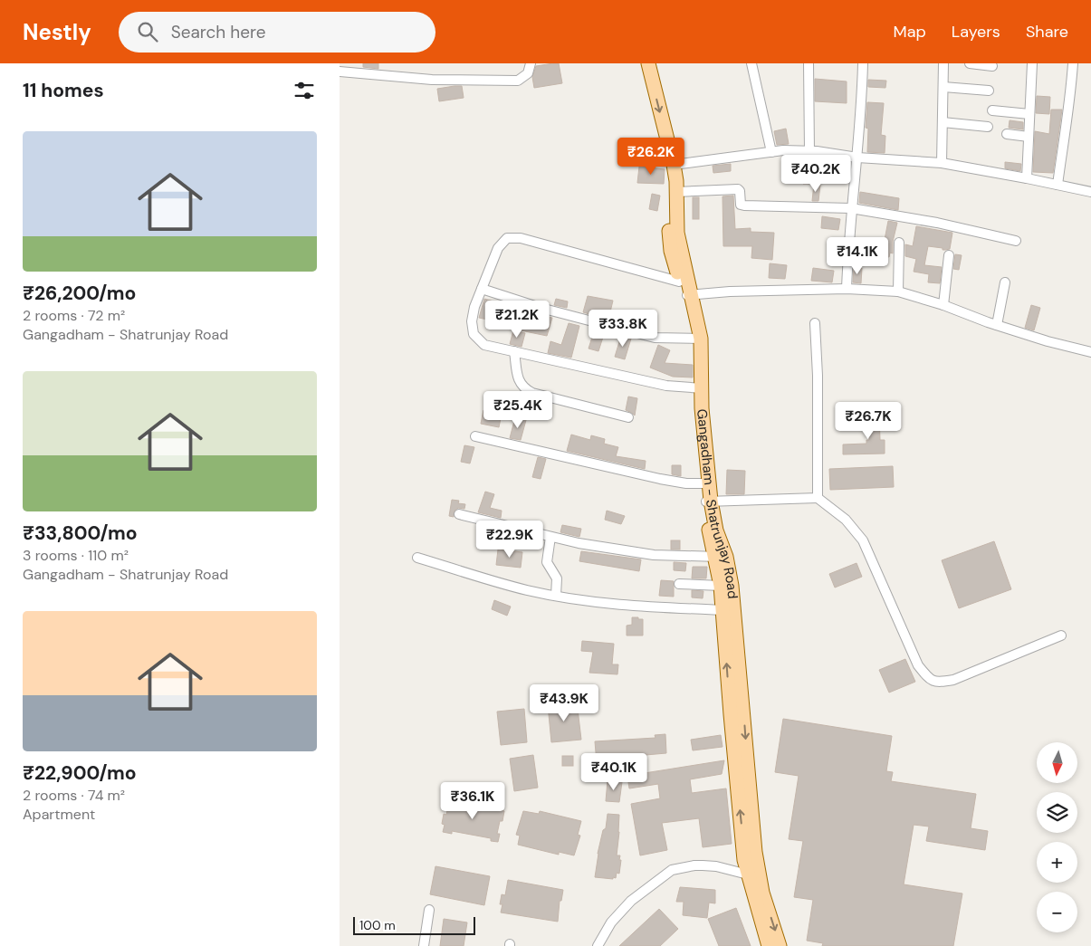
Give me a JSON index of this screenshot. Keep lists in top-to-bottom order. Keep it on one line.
{"streets":{"main road":["Gangadham - Shatrunjay Road"]},"scale_bar":"100 m","north":"bottom","page":{"header":"Nestly","search":"Search here","nav":["Map","Layers","Share"],"heading":"11 homes","list":[{"name":"₹26,200/mo","note":"2 rooms · 72 m² · Gangadham - Shatrunjay Road"},{"name":"₹33,800/mo","note":"3 rooms · 110 m² · Gangadham - Shatrunjay Road"},{"name":"₹22,900/mo","note":"2 rooms · 74 m² · Apartment"}],"price":["₹26.2K","₹40.2K","₹14.1K","₹21.2K","₹33.8K","₹25.4K","₹26.7K","₹22.9K","₹43.9K","₹40.1K","₹36.1K"],"map_buttons":["+","−"],"scale":"100 m"}}
